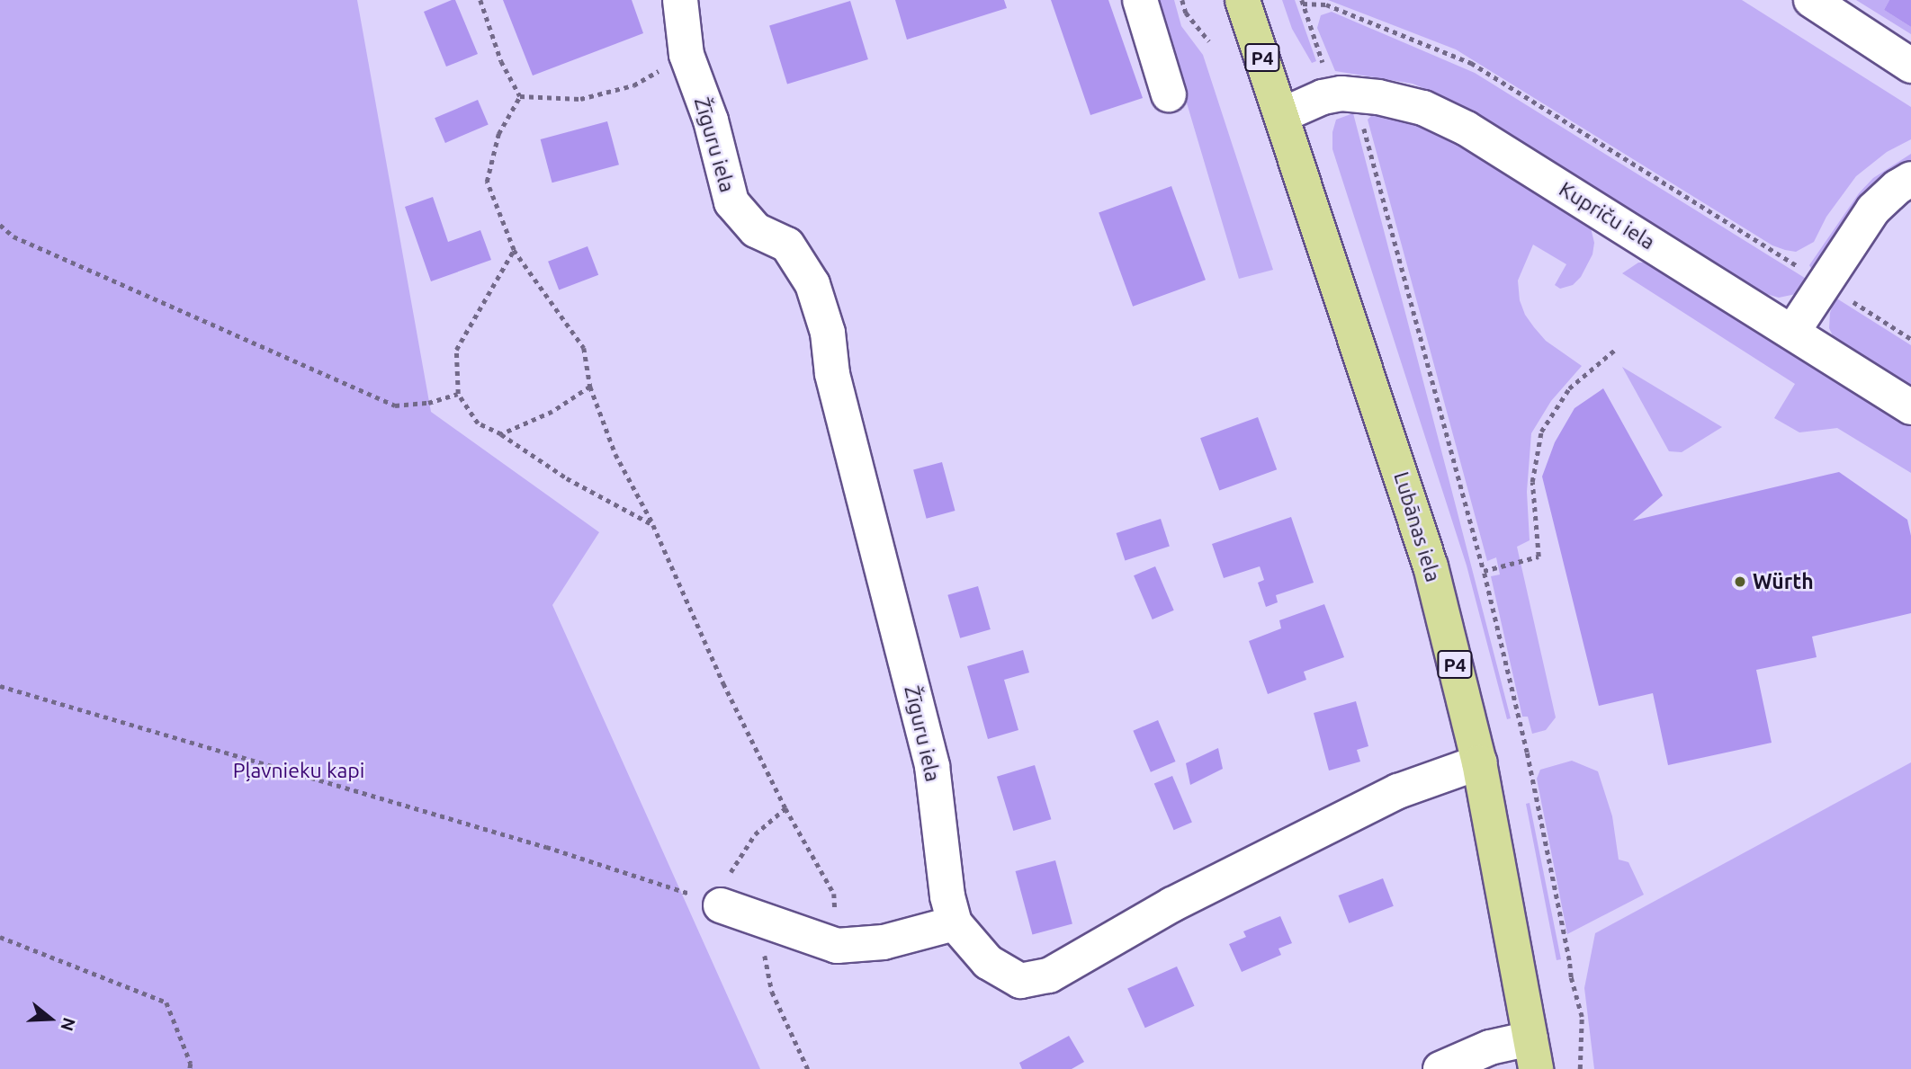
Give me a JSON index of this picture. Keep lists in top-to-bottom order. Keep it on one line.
{"streets":{"main road":["P4","Lubānas iela"],"street":["Žīguru iela","Kupriču iela"]},"crossings":[["Žīguru iela","Lubānas iela"],["Kupriču iela","Lubānas iela"]],"parks":["Pļavnieku kapi"],"places":["Würth"],"north":"right"}
